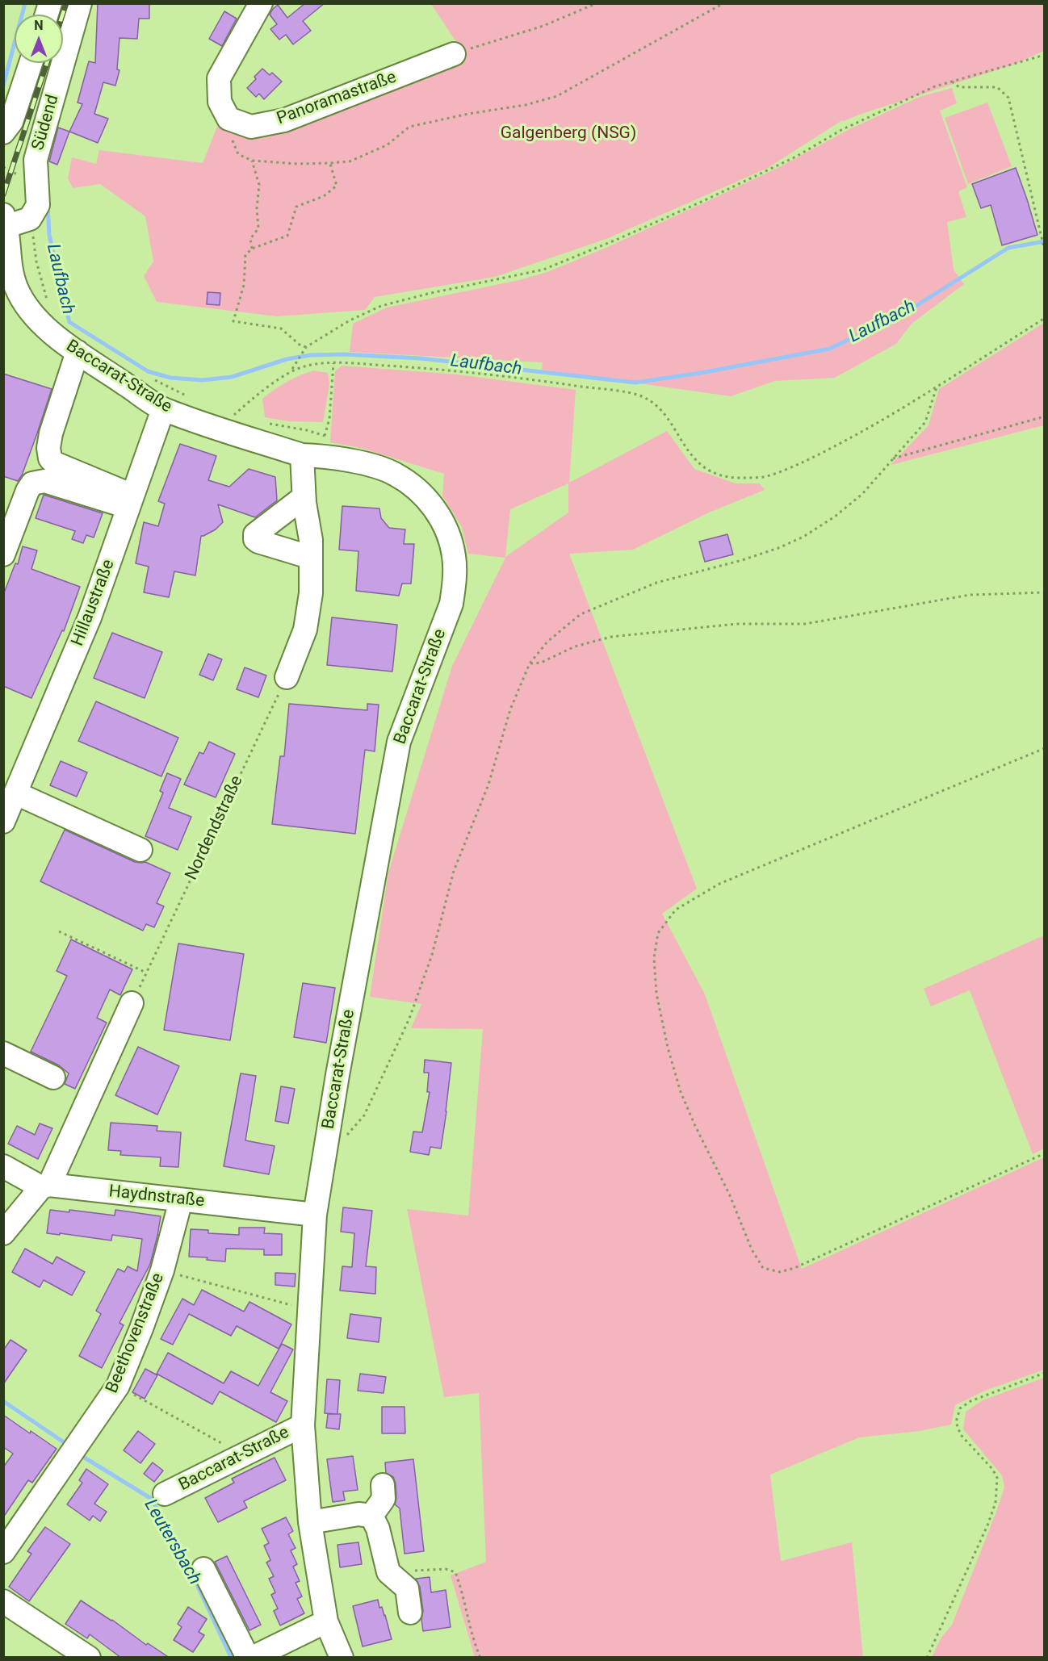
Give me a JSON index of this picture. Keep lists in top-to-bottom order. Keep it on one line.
{"streets":{"street":["Panoramastraße","Südend","Baccarat-Straße","Hillaustraße","Haydnstraße","Beethovenstraße"],"path":["Nordendstraße"]},"crossings":[["Baccarat-Straße","Hillaustraße"],["Baccarat-Straße","Haydnstraße"],["Haydnstraße","Beethovenstraße"]],"water":["Laufbach","Leutersbach"],"parks":["Galgenberg (NSG)"],"north":"top"}
